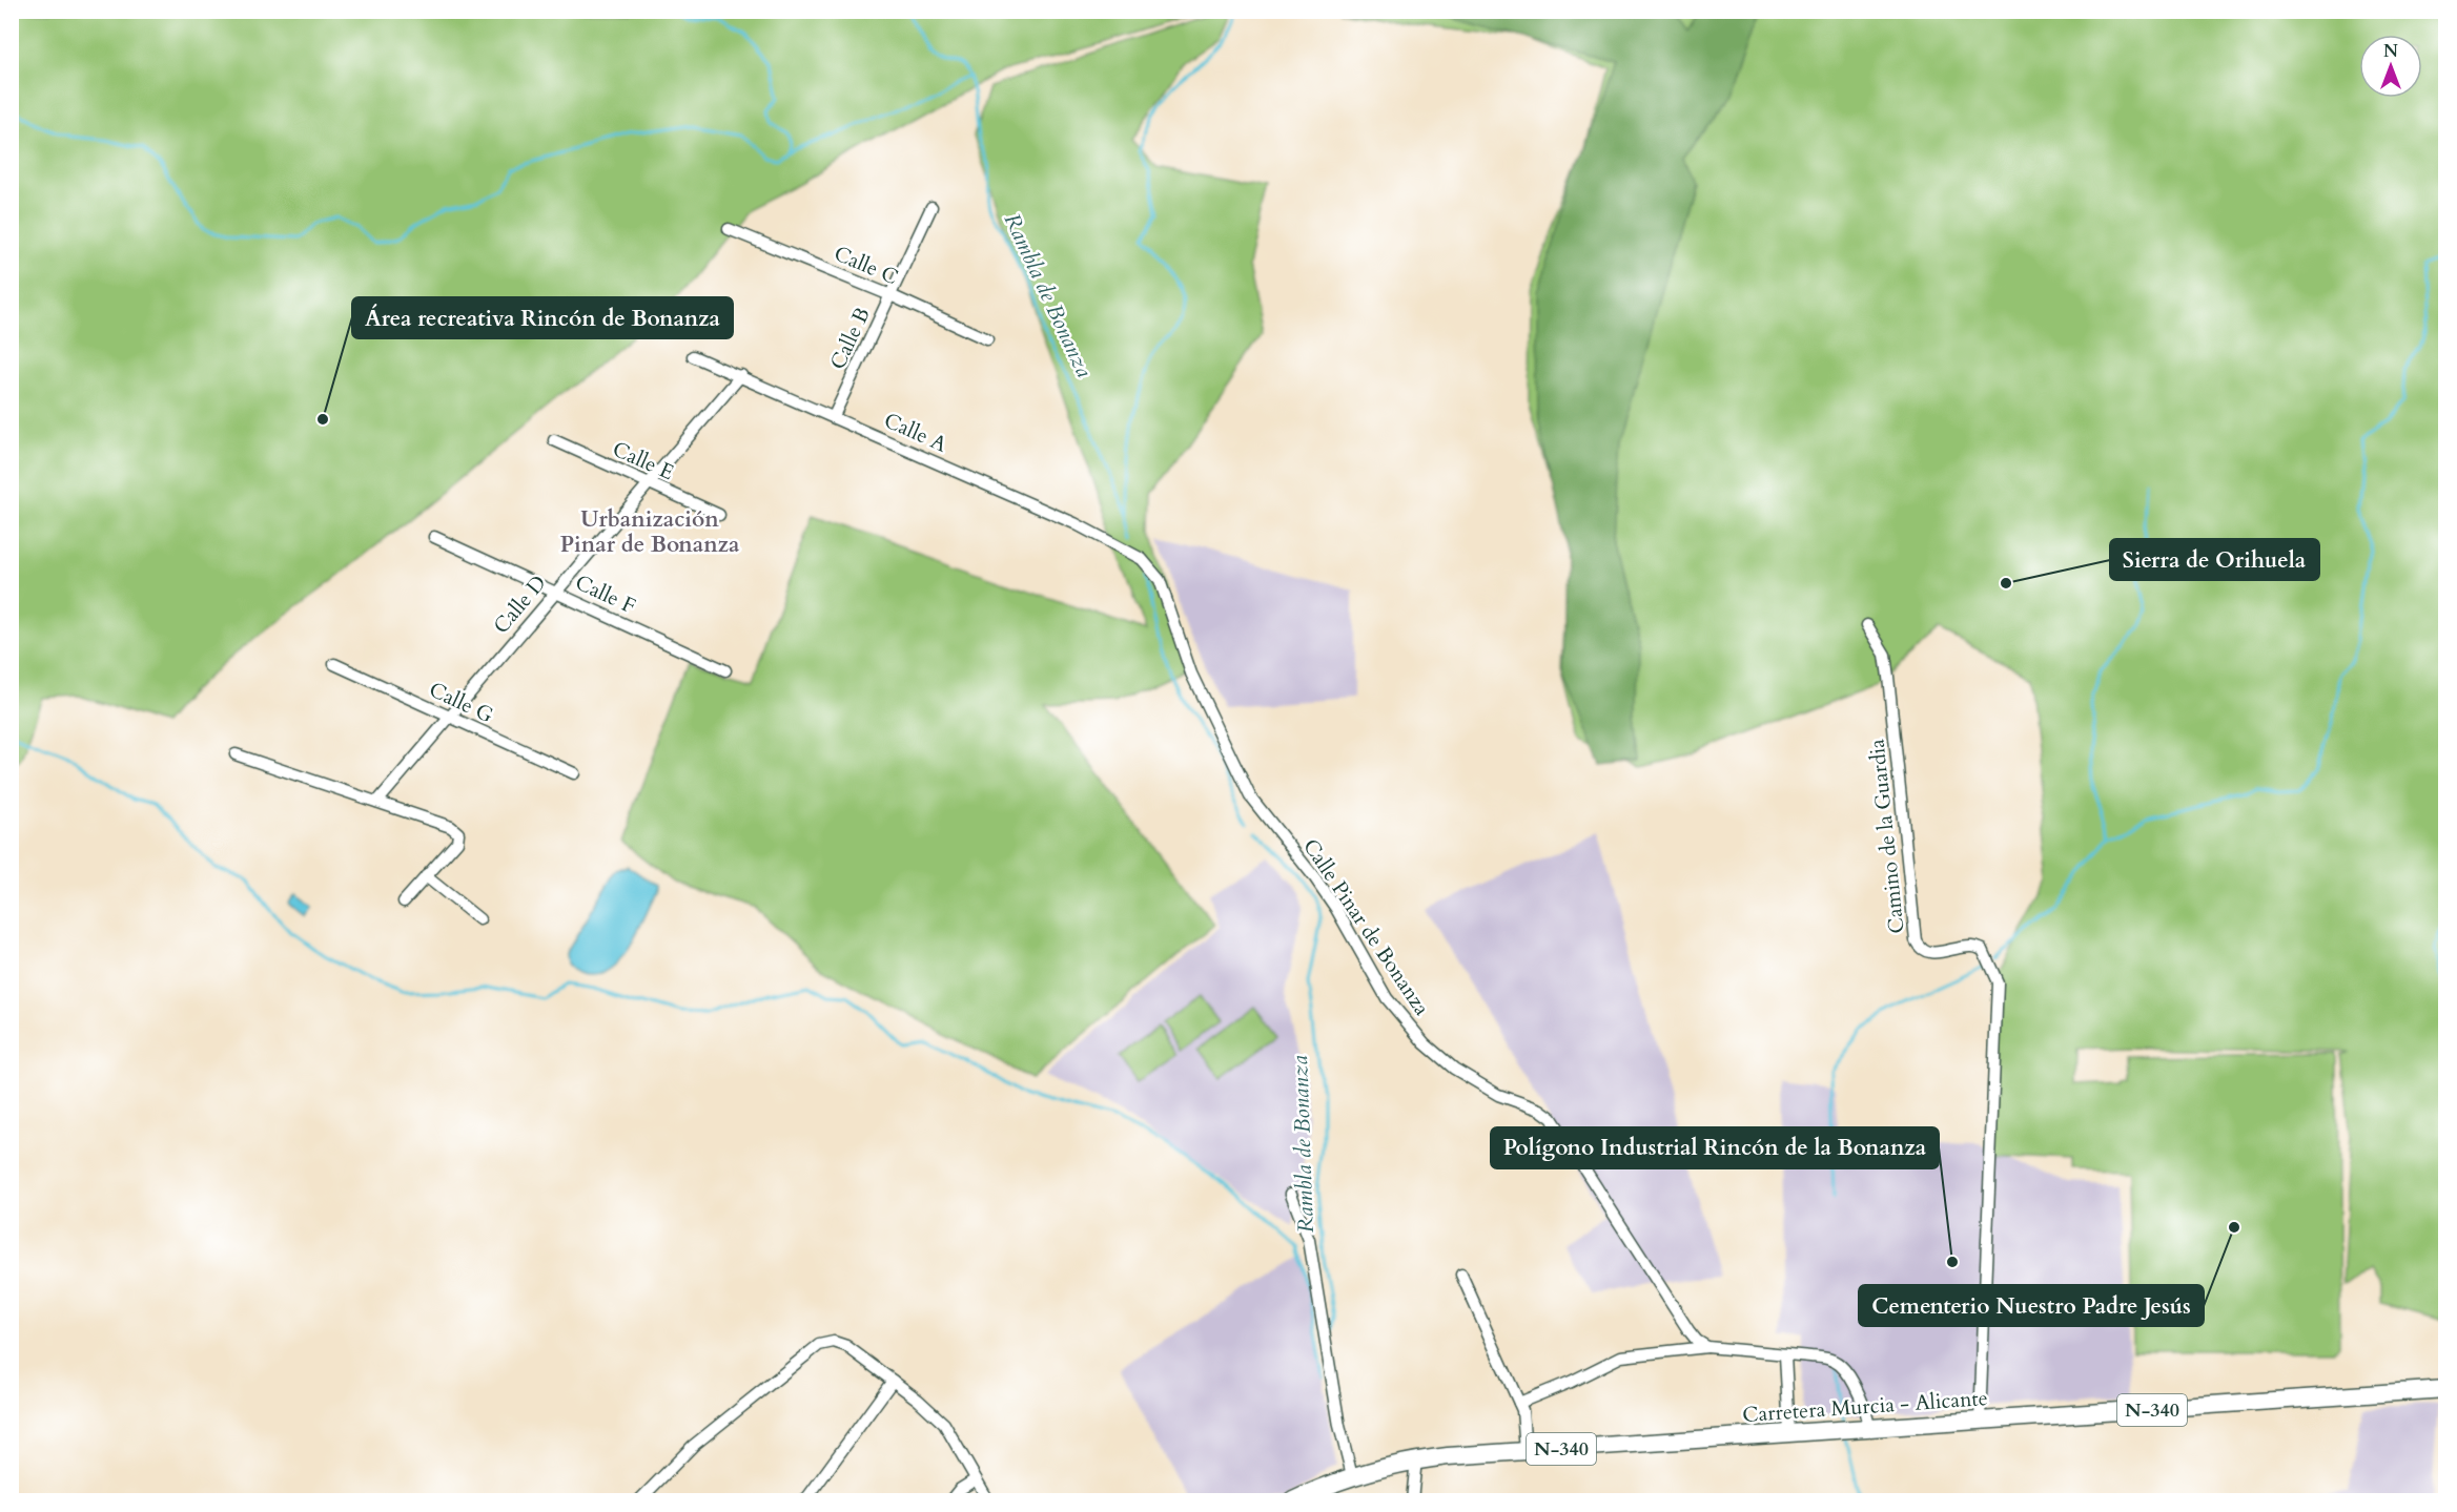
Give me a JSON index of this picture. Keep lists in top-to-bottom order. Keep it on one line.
{"streets":{"highway":["Carretera Murcia - Alicante","N-340"],"street":["Calle C","Calle B","Calle A","Calle E","Calle F","Calle D","Calle G","Camino de la Guardia","Calle Pinar de Bonanza"]},"crossings":[["Calle C","Calle B"],["Calle B","Calle A"],["Calle A","Calle D"],["Calle A","Calle Pinar de Bonanza"],["Calle E","Calle D"],["Calle F","Calle D"],["Calle D","Calle G"],["Camino de la Guardia","Carretera Murcia - Alicante"]],"districts":["Urbanización Pinar de Bonanza"],"water":["Rambla de Bonanza"],"places":["Área recreativa Rincón de Bonanza","Sierra de Orihuela","Cementerio Nuestro Padre Jesús","Polígono Industrial Rincón de la Bonanza"],"north":"top"}
